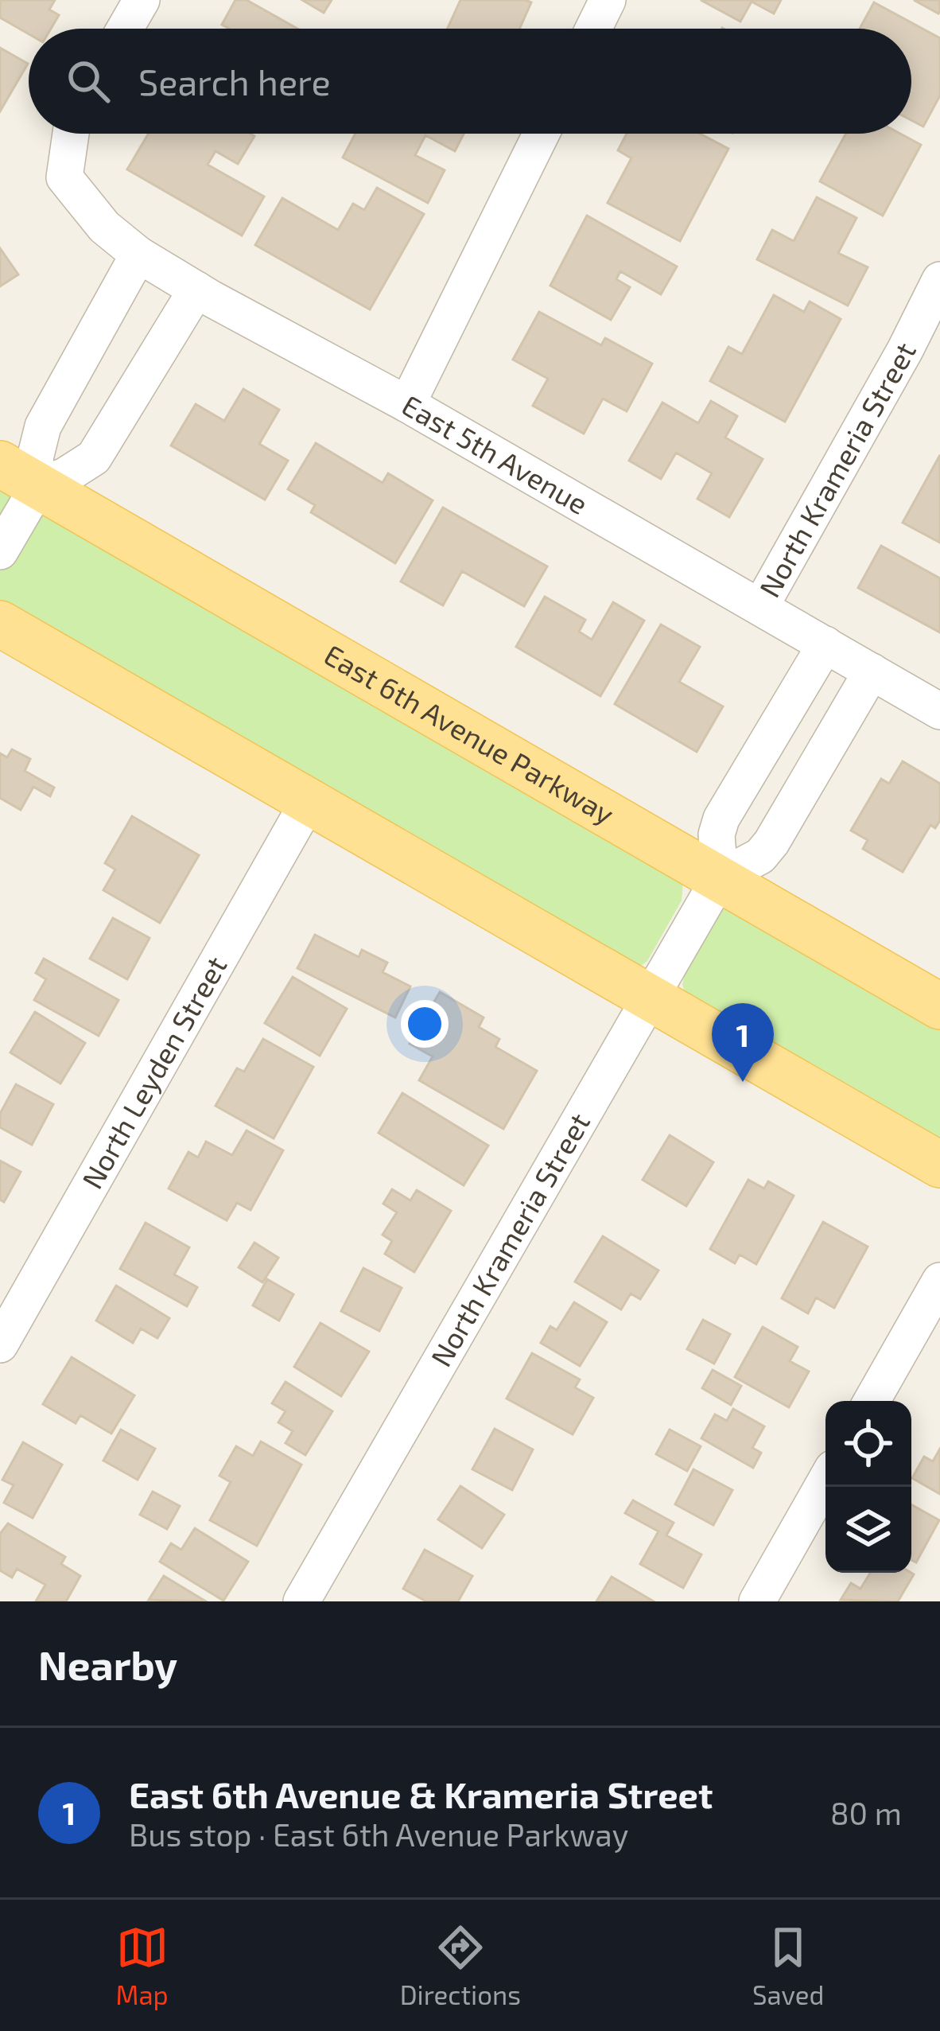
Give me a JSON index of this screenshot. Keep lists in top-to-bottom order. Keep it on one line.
{"streets":{"main road":["East 6th Avenue Parkway"],"street":["East 5th Avenue","North Krameria Street","North Leyden Street"]},"crossings":[["East 5th Avenue","North Krameria Street"],["North Krameria Street","East 6th Avenue Parkway"]],"page":{"search":"Search here","pins":"1","heading":"Nearby","list":[{"mark":"1","name":"East 6th Avenue & Krameria Street","note":"Bus stop · East 6th Avenue Parkway","value":"80 m"}],"nav":["Map","Directions","Saved"]}}
